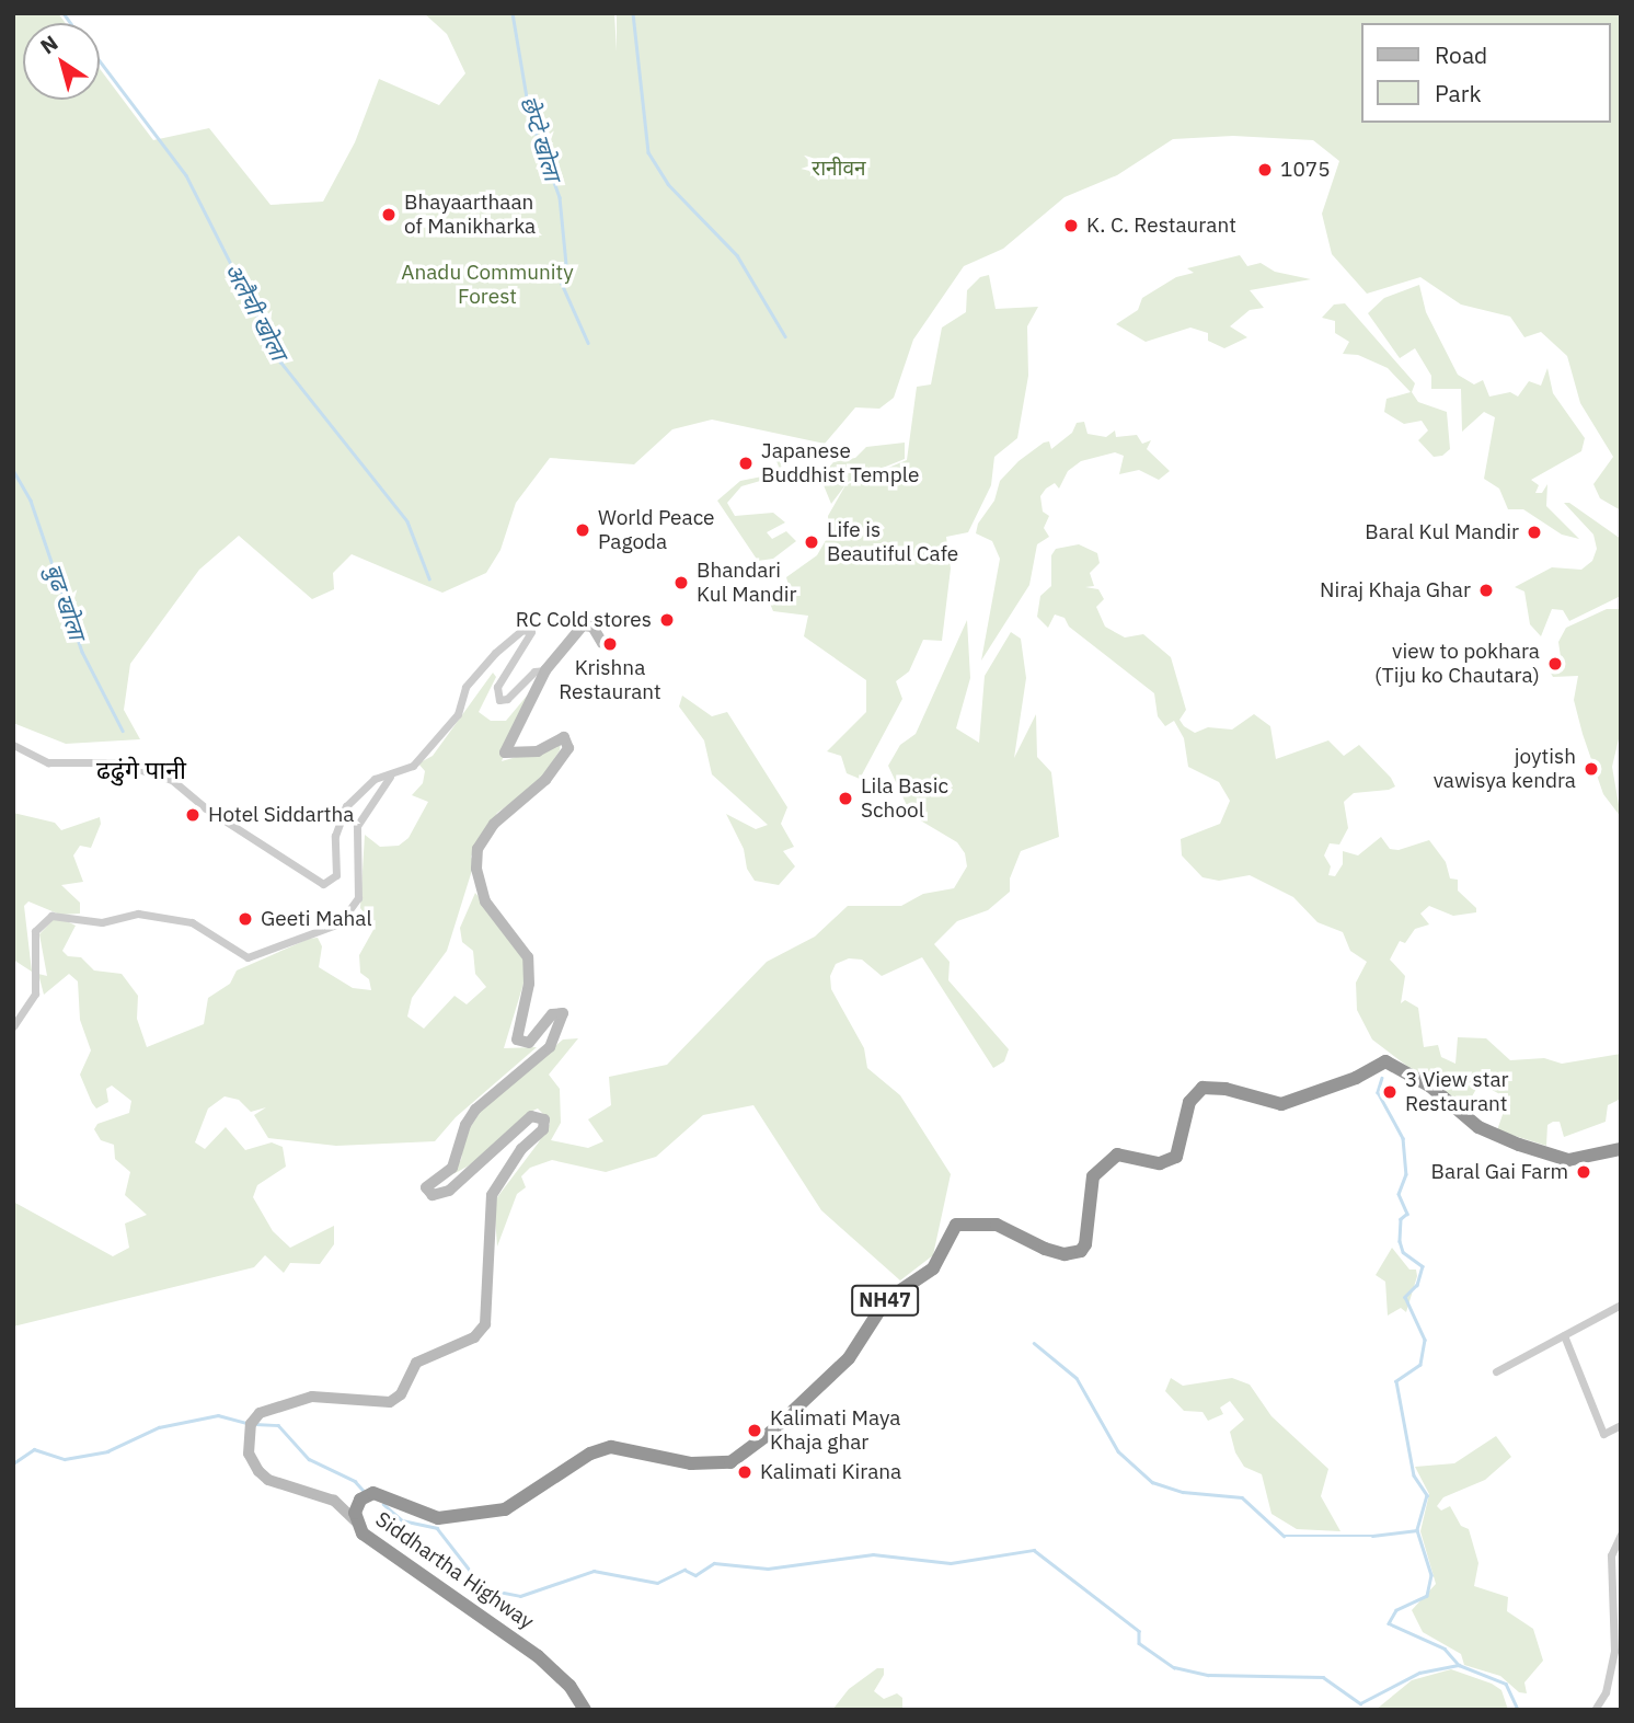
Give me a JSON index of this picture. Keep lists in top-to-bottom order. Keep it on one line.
{"streets":{"highway":["NH47","Siddhartha Highway"]},"districts":["ढढुंगे पानी"],"water":["छेप्टे खोला","अलैची खोला","बुढ खोला"],"parks":["रानीवन","Anadu Community Forest"],"places":["1075","Bhayaarthaan of Manikharka","K. C. Restaurant","Japanese Buddhist Temple","World Peace Pagoda","Baral Kul Mandir","Life is Beautiful Cafe","Bhandari Kul Mandir","Niraj Khaja Ghar","RC Cold stores","Krishna Restaurant","view to pokhara (Tiju ko Chautara)","joytish vawisya kendra","Lila Basic School","Hotel Siddartha","Geeti Mahal","3 View star Restaurant","Baral Gai Farm","Kalimati Maya Khaja ghar","Kalimati Kirana"],"legend":["Road","Park"],"north":"top left"}
